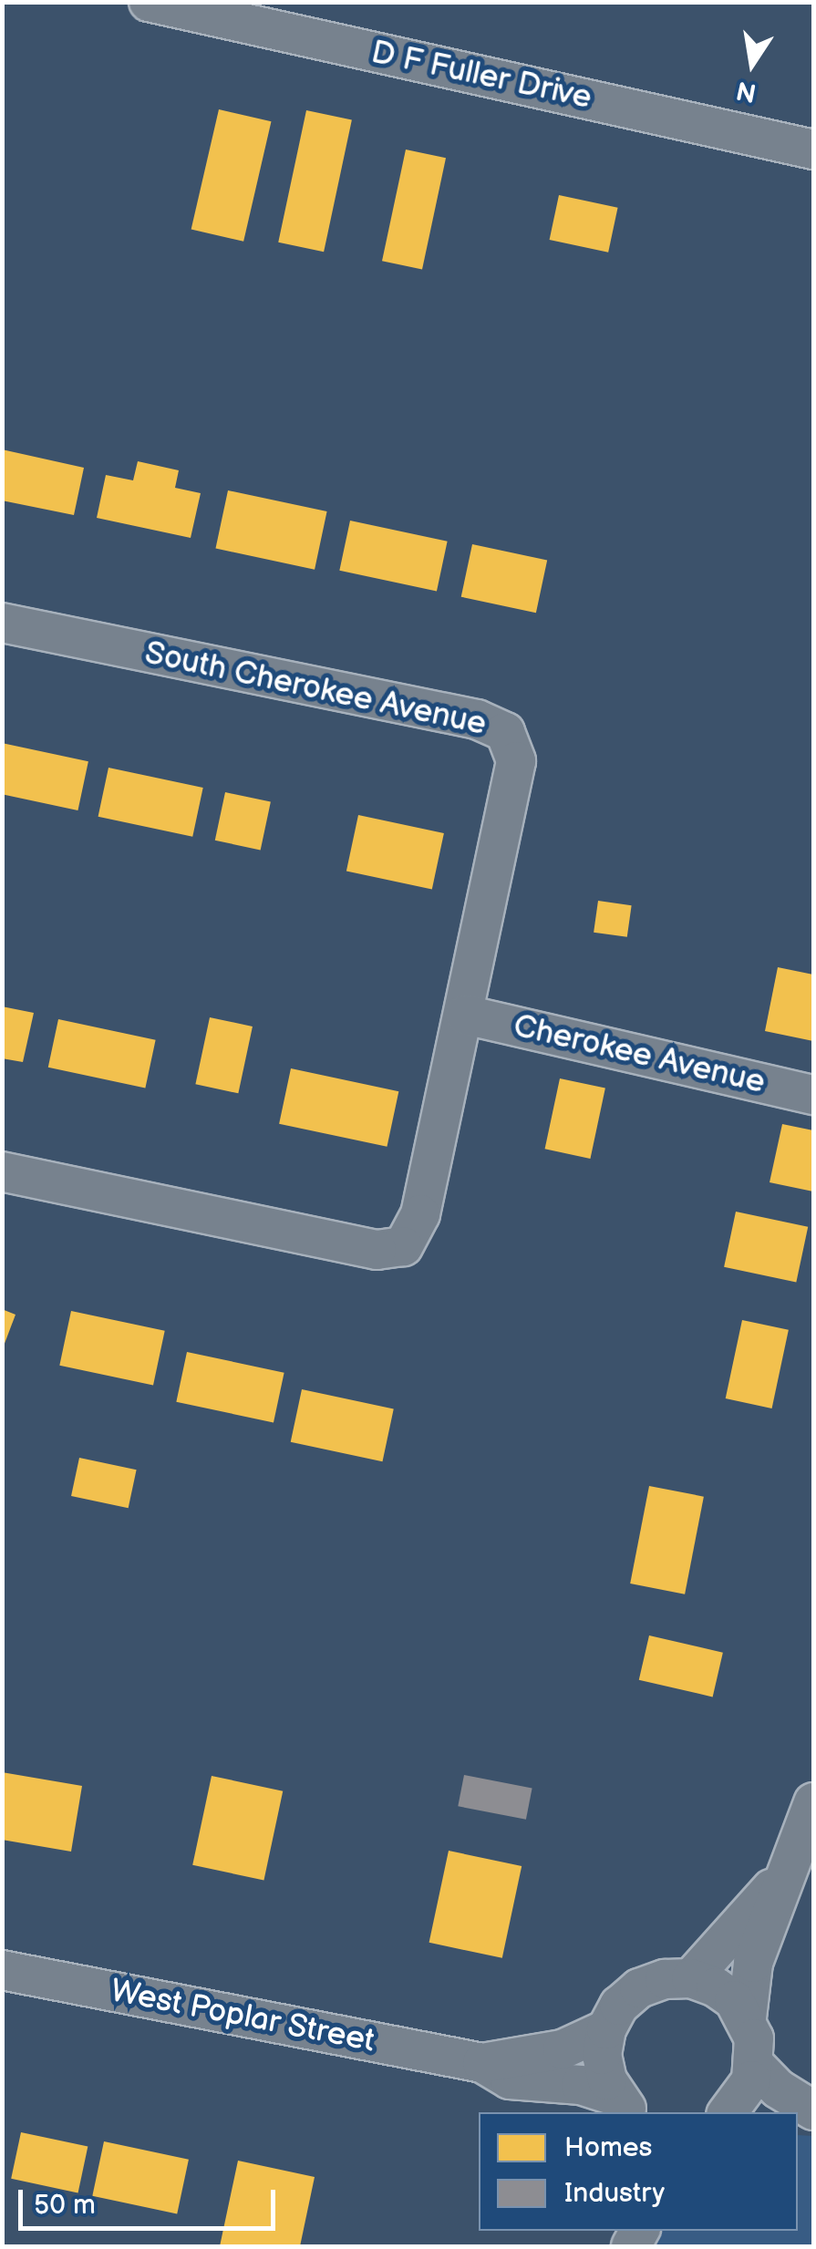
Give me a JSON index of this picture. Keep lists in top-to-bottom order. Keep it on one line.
{"streets":{"street":["D F Fuller Drive","South Cherokee Avenue","Cherokee Avenue","West Poplar Street"]},"crossings":[["South Cherokee Avenue","Cherokee Avenue"]],"legend":["Homes","Industry"],"scale_bar":"50 m","north":"bottom"}
